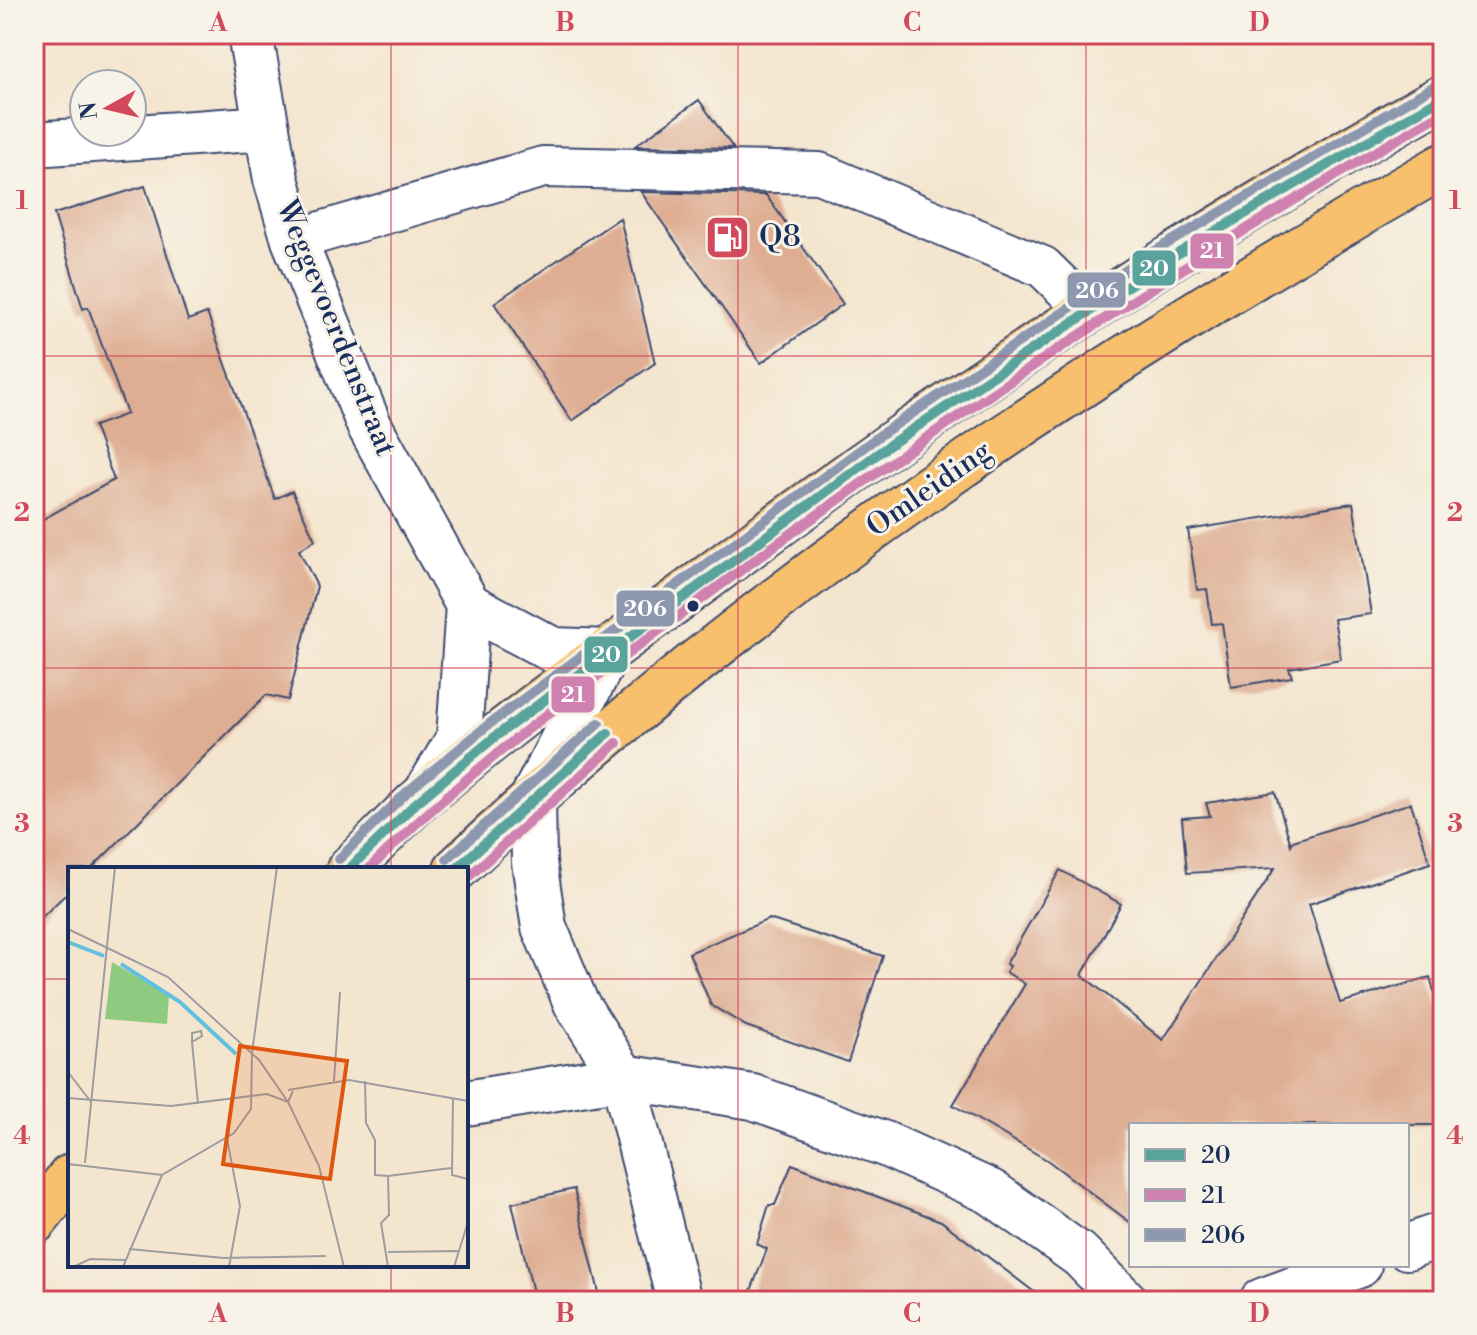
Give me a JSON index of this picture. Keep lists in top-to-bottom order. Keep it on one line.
{"streets":{"main road":["Omleiding"],"street":["Weggevoerdenstraat"]},"places":{"fuel station":["Q8"]},"lines":["transit line 206","transit line 20","transit line 21"],"legend":["20","21","206"],"north":"left","grid":{"columns":["A","B","C","D"],"rows":["1","2","3","4"]}}
